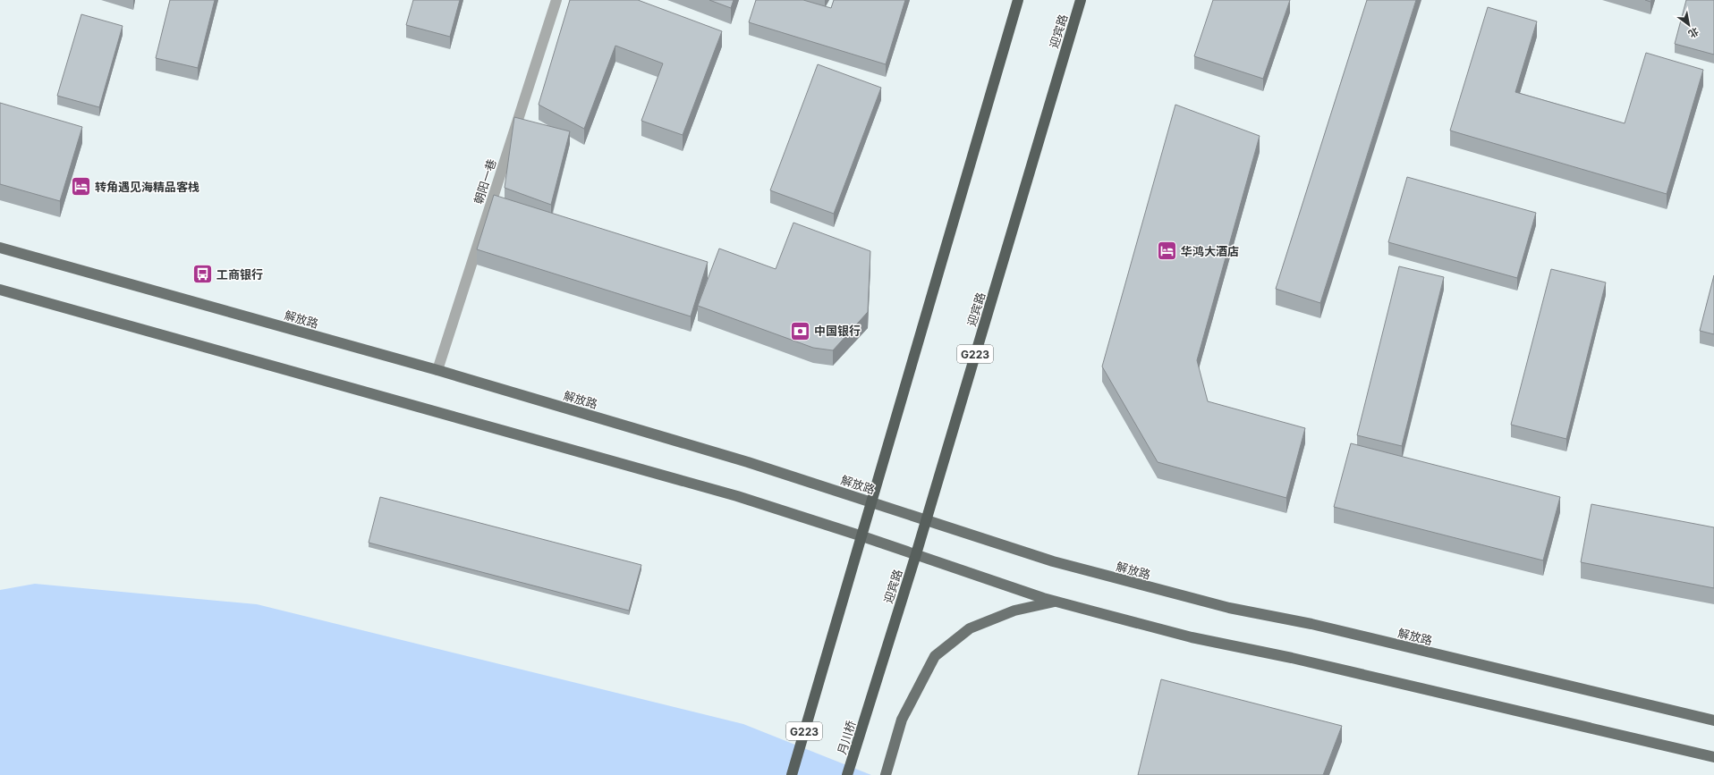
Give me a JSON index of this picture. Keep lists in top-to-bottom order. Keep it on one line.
{"streets":{"highway":["迎宾路","G223","月川桥"],"main road":["解放路"],"street":["朝阳一巷"]},"crossings":[["迎宾路","解放路"],["迎宾路","月川桥"],["朝阳一巷","解放路"],["解放路","G223"]],"places":{"hotel":["转角遇见海精品客栈","华鸿大酒店"],"bus stop":["工商银行"],"bank":["中国银行"]},"north":"bottom right"}
